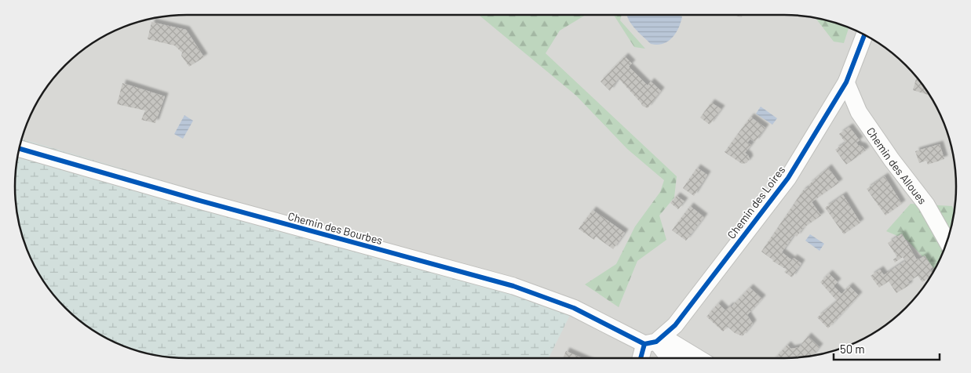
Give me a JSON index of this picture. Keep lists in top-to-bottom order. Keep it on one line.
{"streets":{"street":["Chemin des Alloues","Chemin des Loires","Chemin des Bourbes"]},"crossings":[["Chemin des Alloues","Chemin des Loires"],["Chemin des Loires","Chemin des Bourbes"]],"scale_bar":"50 m"}
